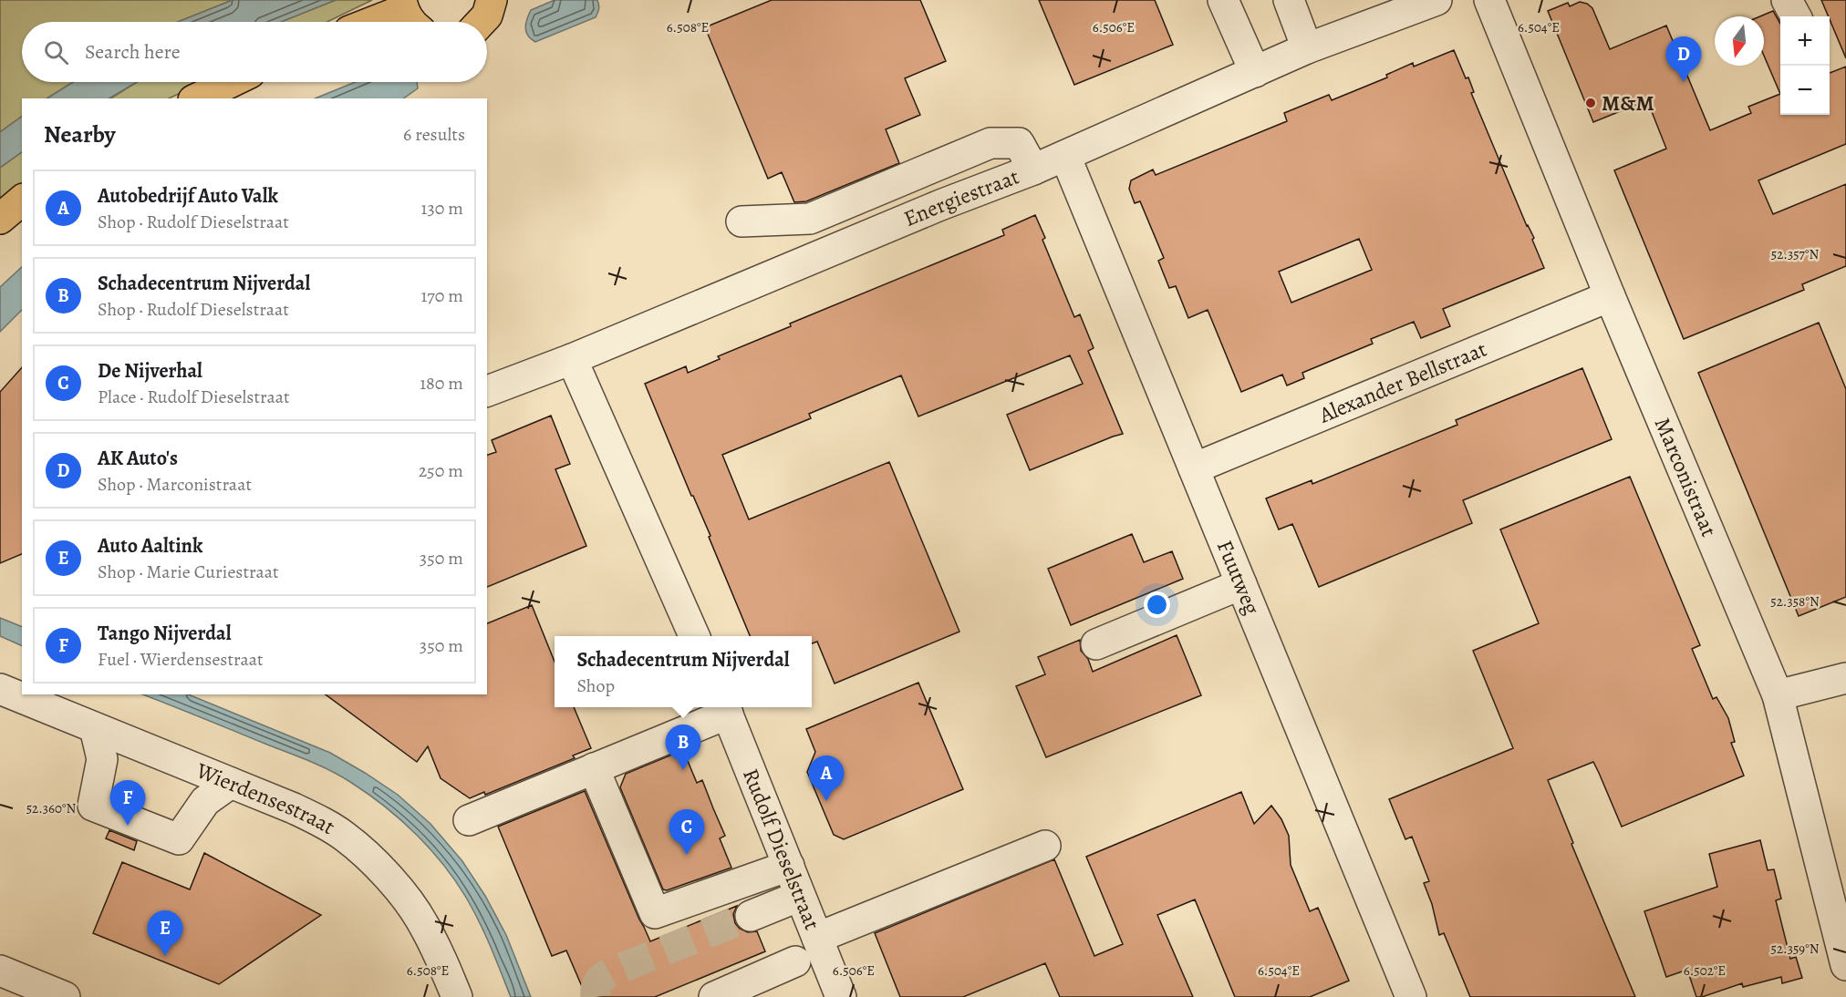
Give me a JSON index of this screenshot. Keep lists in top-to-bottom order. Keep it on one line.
{"streets":{"street":["Energiestraat","Alexander Bellstraat","Marconistraat","Fuutweg","Wierdensestraat","Rudolf Dieselstraat"]},"crossings":[["Energiestraat","Fuutweg"],["Alexander Bellstraat","Marconistraat"],["Alexander Bellstraat","Fuutweg"]],"places":["M&M"],"north":"bottom","page":{"map_buttons":["+","−"],"search":"Search here","pins":["D","B","A","F","C","E"],"heading":["Nearby","6 results"],"list":[{"mark":"A","name":"Autobedrijf Auto Valk","note":"Shop · Rudolf Dieselstraat","value":"130 m"},{"mark":"B","name":"Schadecentrum Nijverdal","note":"Shop · Rudolf Dieselstraat","value":"170 m"},{"mark":"C","name":"De Nijverhal","note":"Place · Rudolf Dieselstraat","value":"180 m"},{"mark":"D","name":"AK Auto's","note":"Shop · Marconistraat","value":"250 m"},{"mark":"E","name":"Auto Aaltink","note":"Shop · Marie Curiestraat","value":"350 m"},{"mark":"F","name":"Tango Nijverdal","note":"Fuel · Wierdensestraat","value":"350 m"}],"popup":["Schadecentrum Nijverdal","Shop"]},"coordinates":["6.508°E","6.506°E","6.504°E","52.357°N","52.358°N","52.360°N","52.359°N","6.502°E"]}
